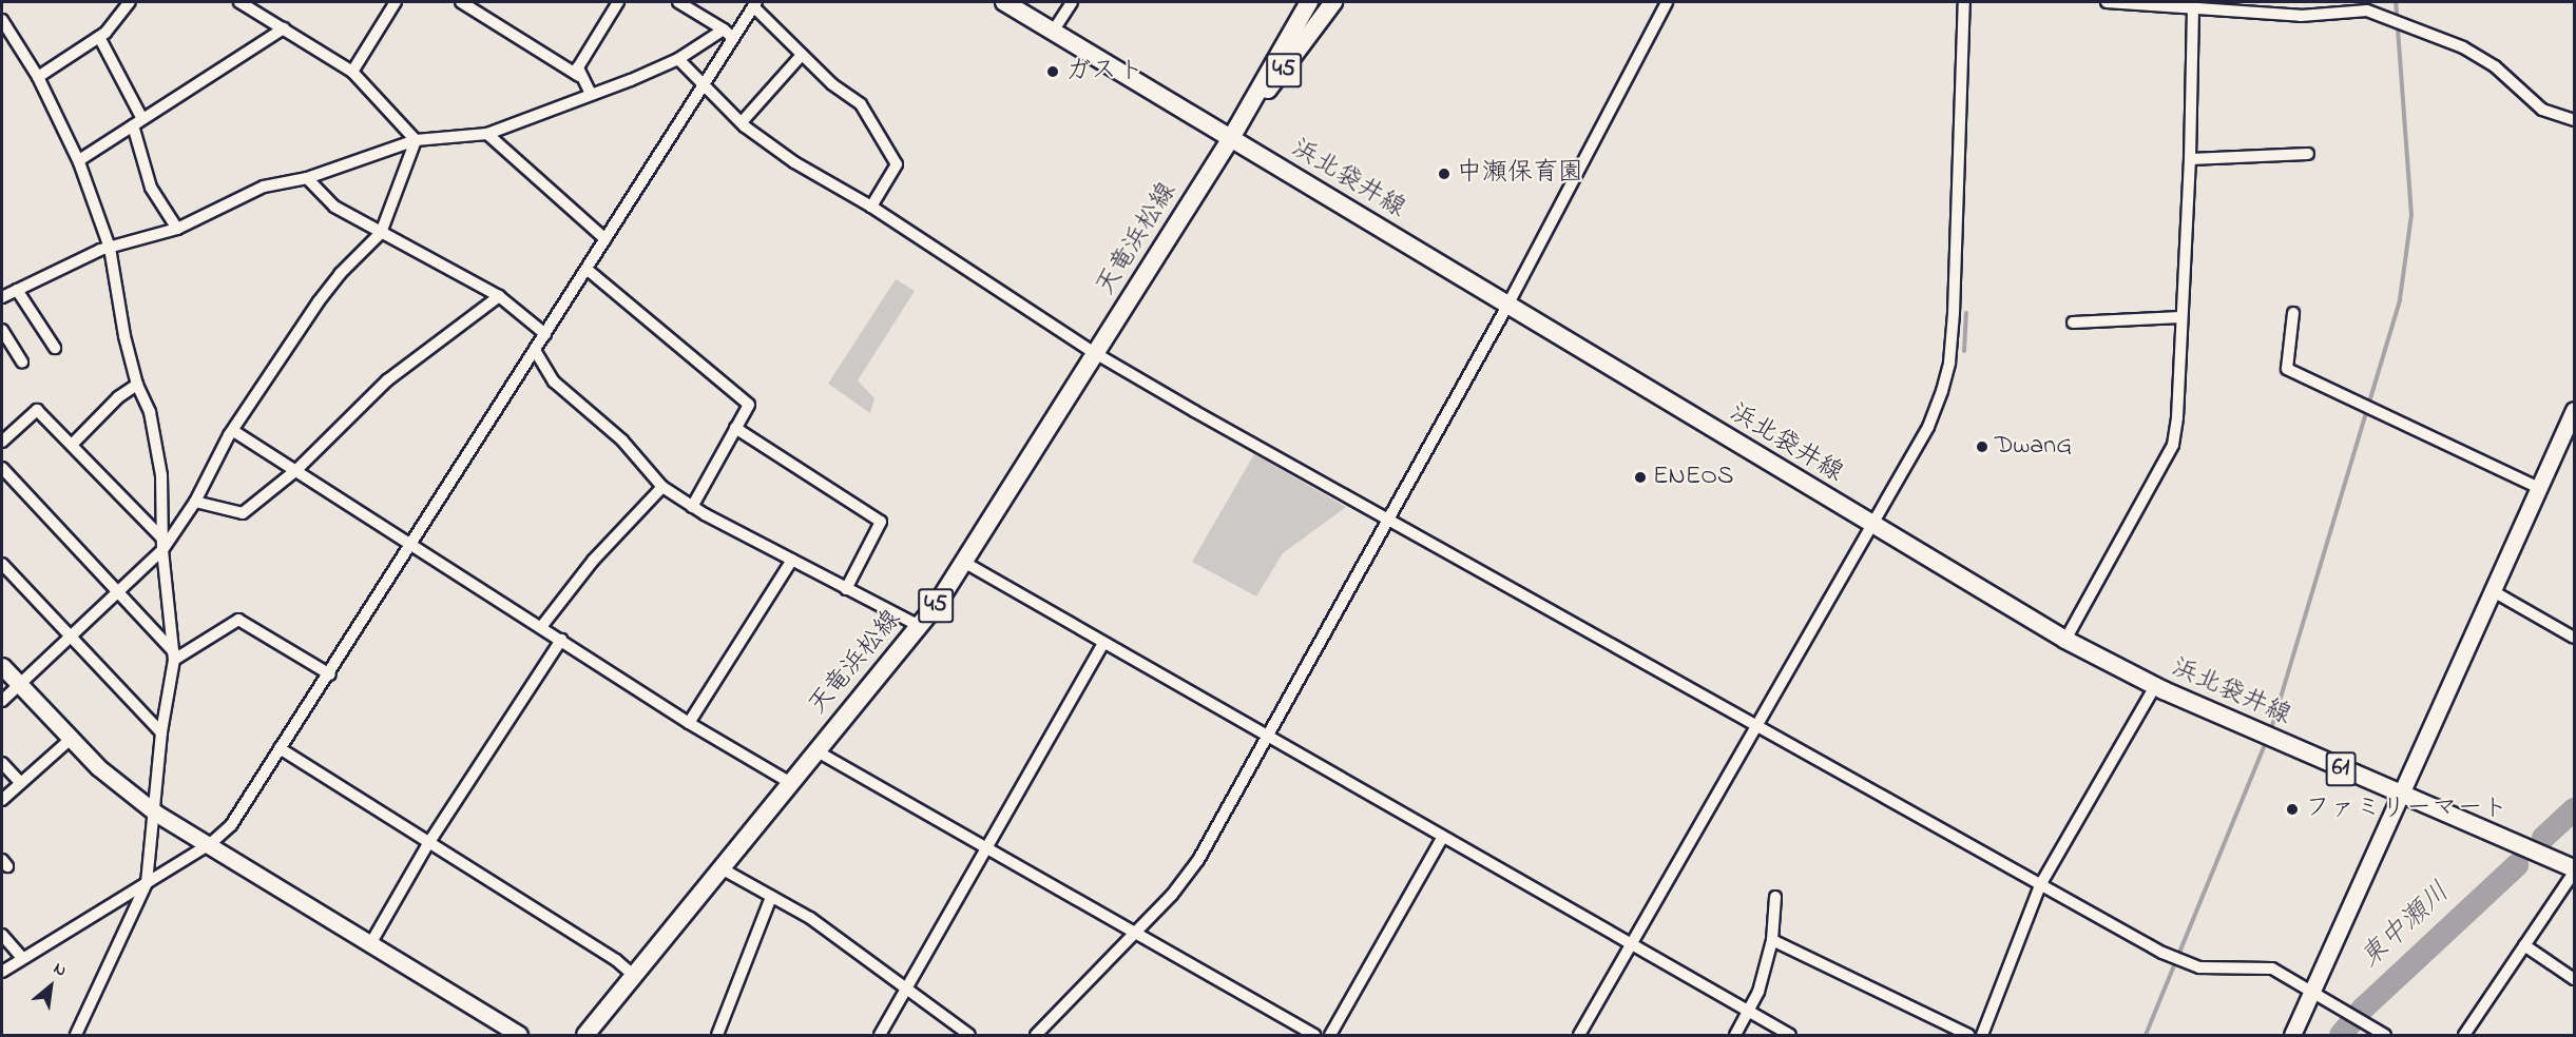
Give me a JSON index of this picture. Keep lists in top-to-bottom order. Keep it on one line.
{"streets":{"main road":["45","浜北袋井線","天竜浜松線","61"]},"crossings":[["浜北袋井線","天竜浜松線"]],"water":["東中瀬川"],"places":["ガスト","中瀬保育園","DwanG","ENEOS","ファミリーマート"],"north":"top right"}
